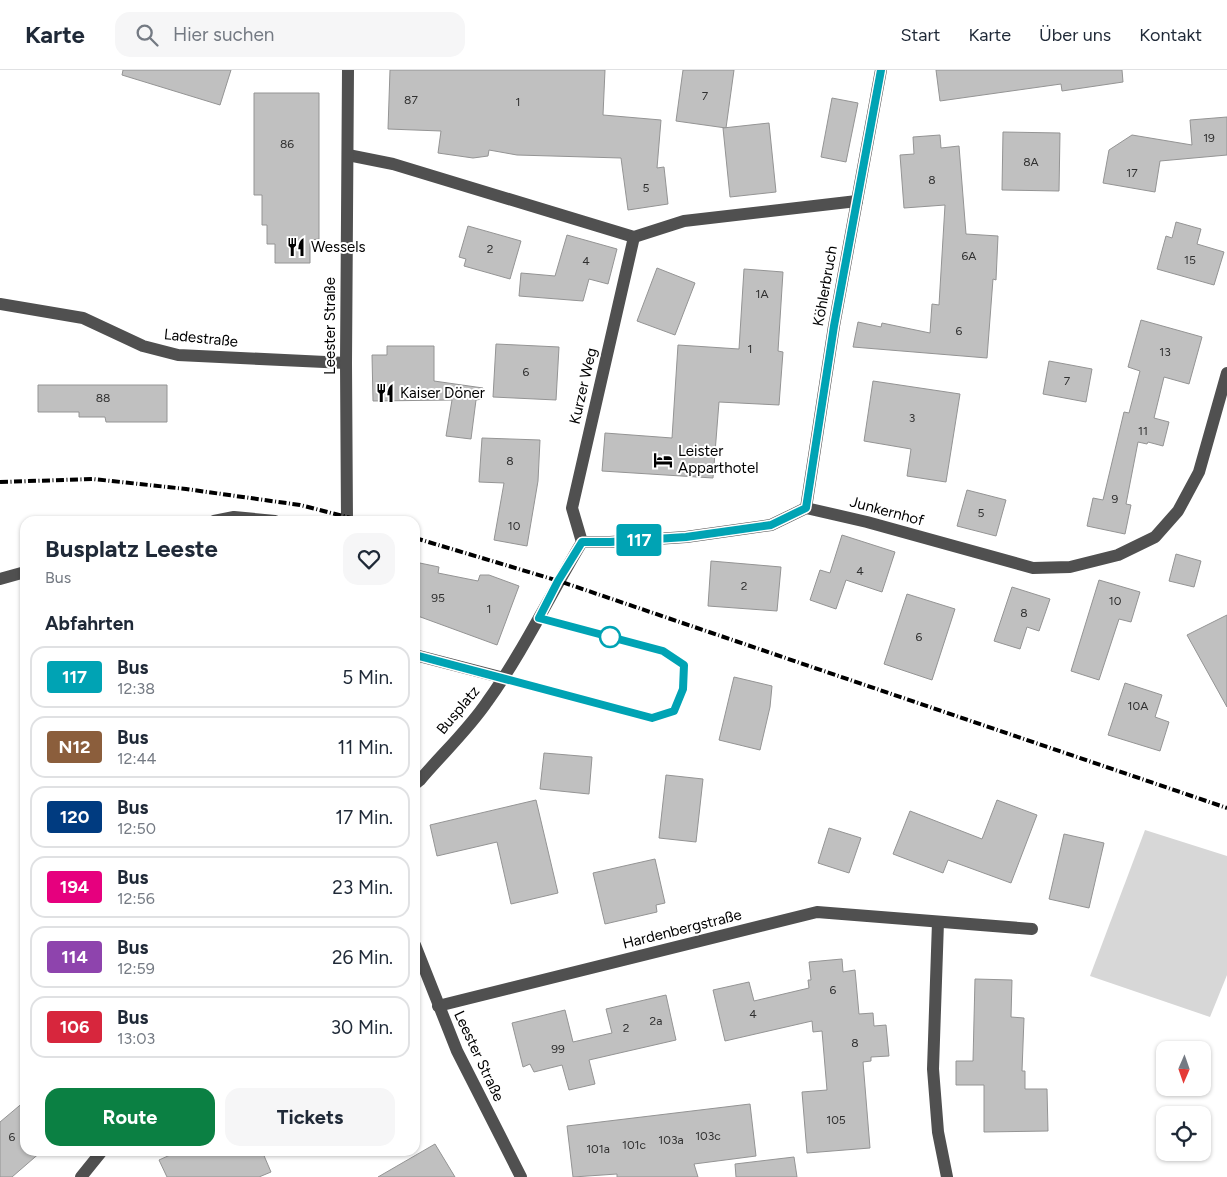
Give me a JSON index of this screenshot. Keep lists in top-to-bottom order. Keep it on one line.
{"streets":{"street":["Köhlerbruch","Leester Straße","Ladestraße","Kurzer Weg","Junkernhof","Busplatz","Hardenbergstraße"]},"crossings":[["Köhlerbruch","Junkernhof"],["Leester Straße","Ladestraße"],["Leester Straße","Hardenbergstraße"]],"places":{"restaurant":["Wessels","Kaiser Döner"],"hotel":["Leister Apparthotel"]},"lines":["bus line 117"],"house_numbers":["7","87","1","19","86","8A","17","8","5","2","6A","15","4","1A","6","1","13","6","7","88","3","11","8","9","5","10","4","2","95","10","1","8","6","10A","6","4","2a","2","8","99","105","103c","6","103a","101c","101a"],"north":"bottom","page":{"header":"Karte","search":"Hier suchen","nav":["Start","Karte","Über uns","Kontakt"],"on_map":"117","heading":[["Busplatz Leeste","Bus"],"Abfahrten"],"list":[{"mark":"117","name":"Bus","note":"12:38","value":"5 Min."},{"mark":"N12","name":"Bus","note":"12:44","value":"11 Min."},{"mark":"120","name":"Bus","note":"12:50","value":"17 Min."},{"mark":"194","name":"Bus","note":"12:56","value":"23 Min."},{"mark":"114","name":"Bus","note":"12:59","value":"26 Min."},{"mark":"106","name":"Bus","note":"13:03","value":"30 Min."}],"buttons":["Route","Tickets"]}}
